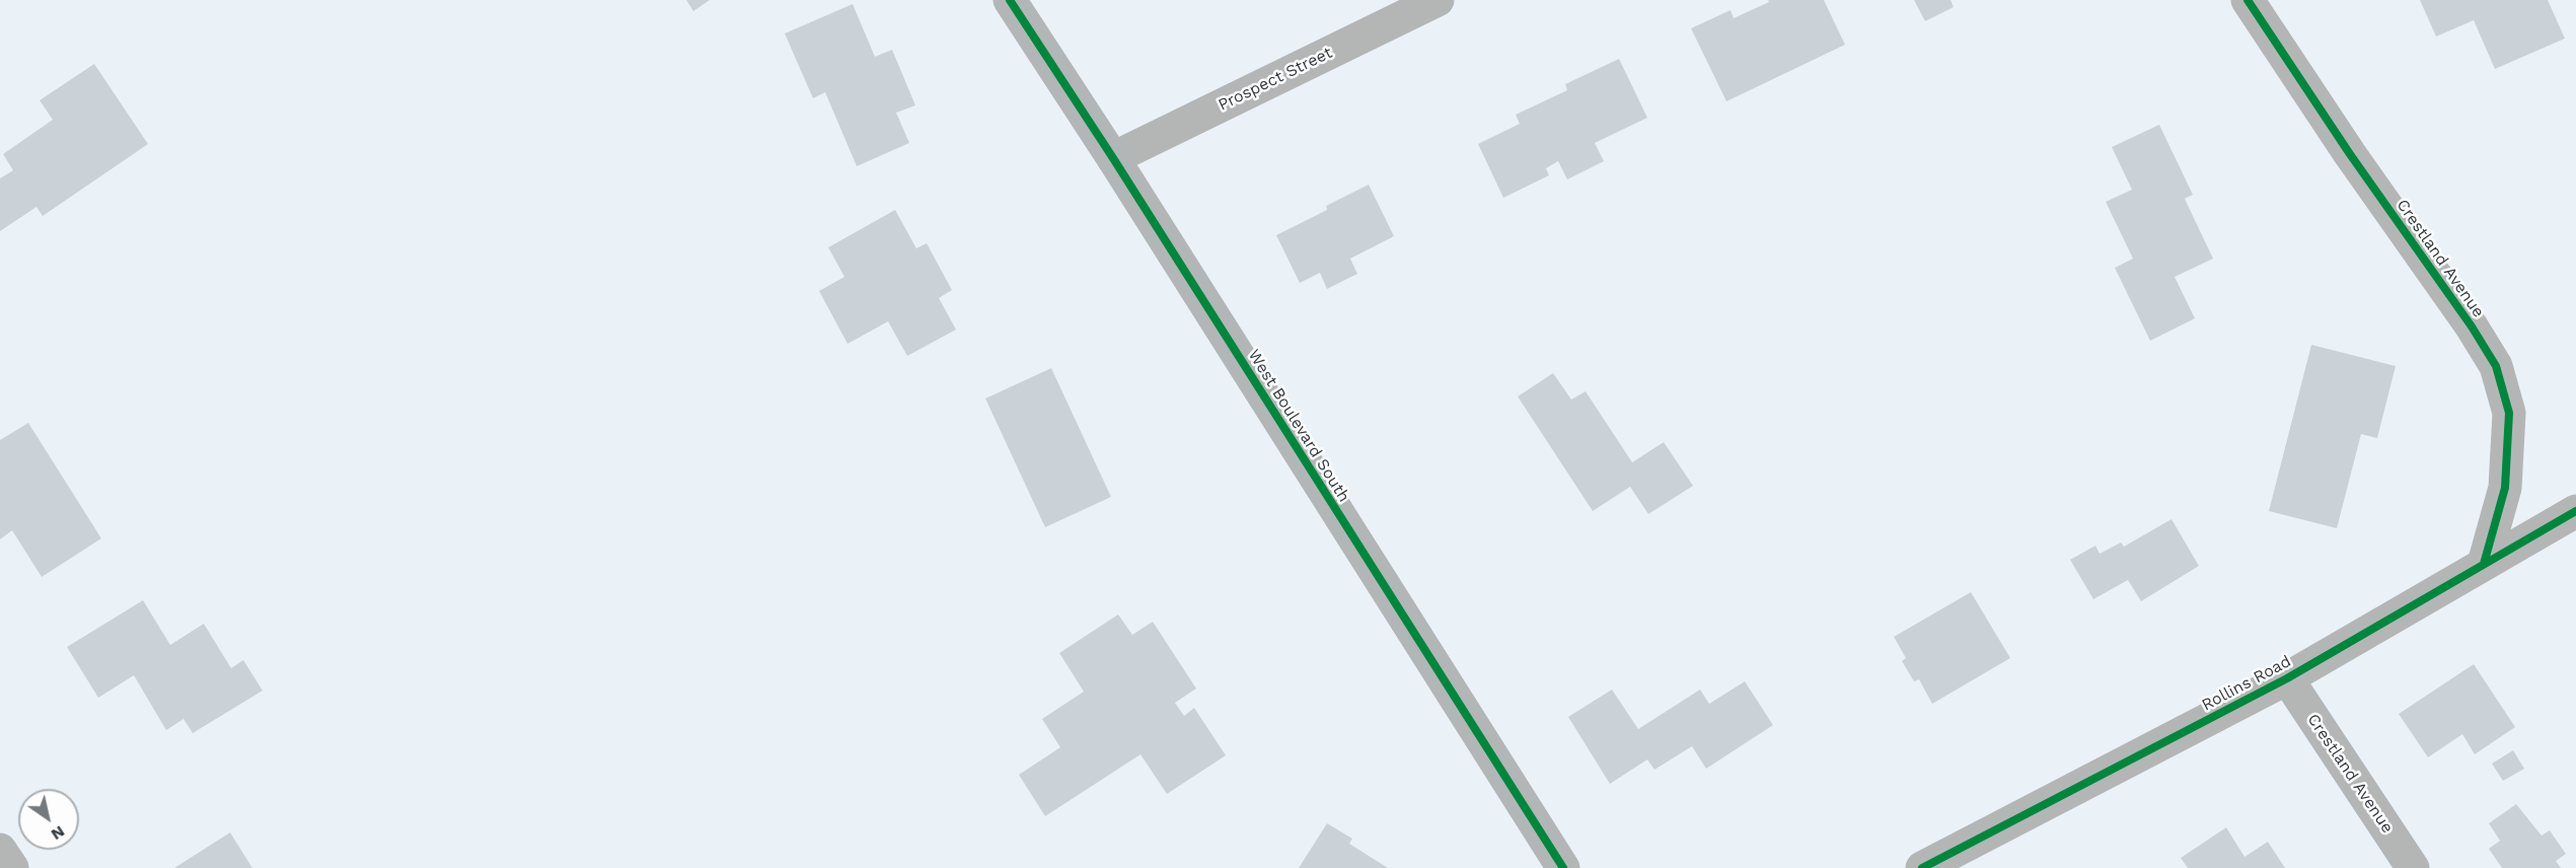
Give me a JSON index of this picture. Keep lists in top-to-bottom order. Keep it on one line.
{"streets":{"main road":["West Boulevard South"],"street":["Prospect Street","Crestland Avenue","Rollins Road"]},"crossings":[["Prospect Street","West Boulevard South"],["Crestland Avenue","Rollins Road"]],"north":"bottom right"}
